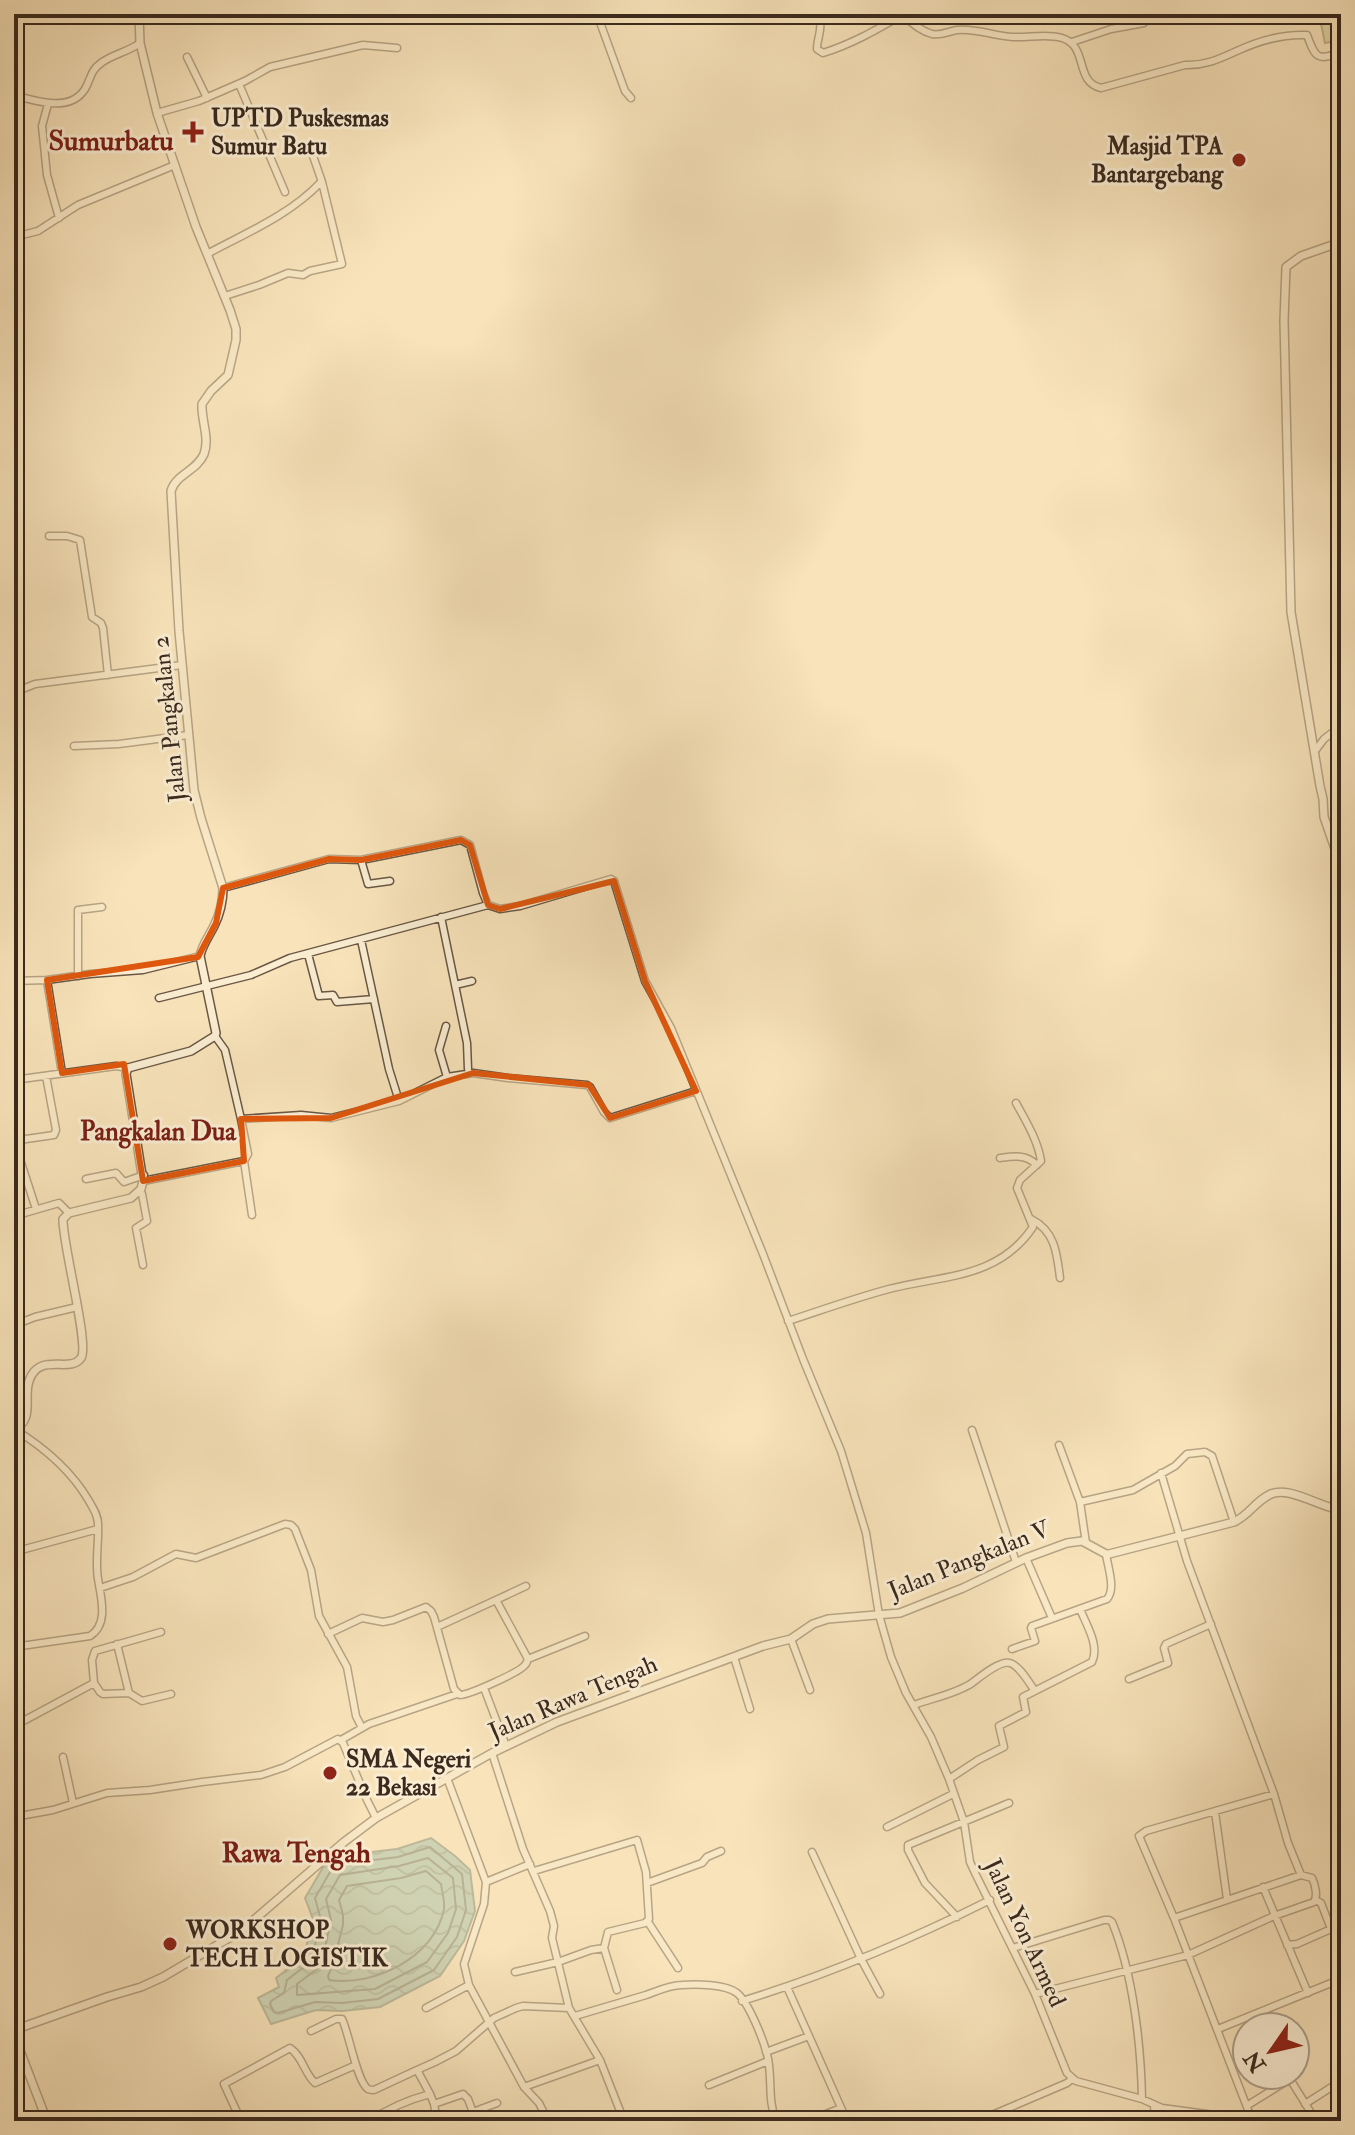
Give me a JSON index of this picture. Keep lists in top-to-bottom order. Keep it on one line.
{"streets":{"street":["Jalan Pangkalan 2","Jalan Pangkalan V","Jalan Rawa Tengah","Jalan Yon Armed"]},"crossings":[["Jalan Pangkalan V","Jalan Rawa Tengah"],["Jalan Pangkalan V","Jalan Yon Armed"],["Jalan Rawa Tengah","Jalan Yon Armed"]],"districts":["Sumurbatu","Pangkalan Dua","Rawa Tengah"],"places":{"health":["UPTD Puskesmas Sumur Batu"],"other":["Masjid TPA Bantargebang","SMA Negeri 22 Bekasi","WORKSHOP TECH LOGISTIK"]},"north":"bottom left"}
